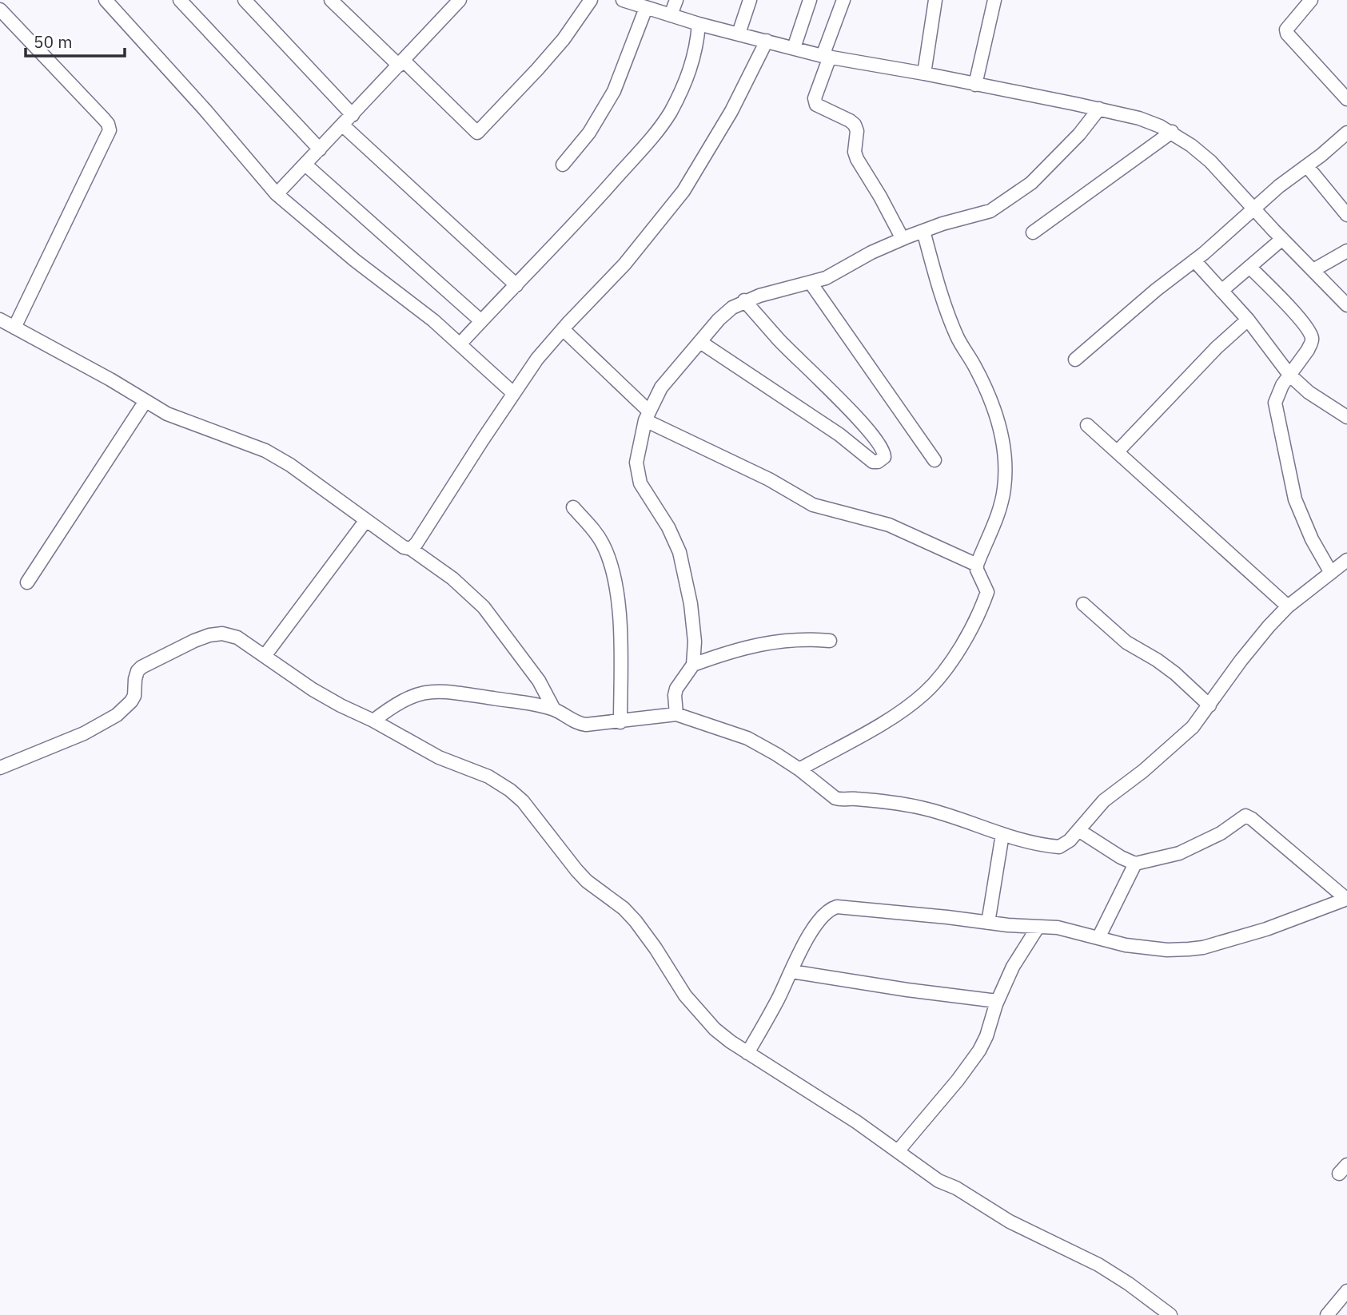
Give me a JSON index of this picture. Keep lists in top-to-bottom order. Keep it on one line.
{"scale_bar":"50 m"}
